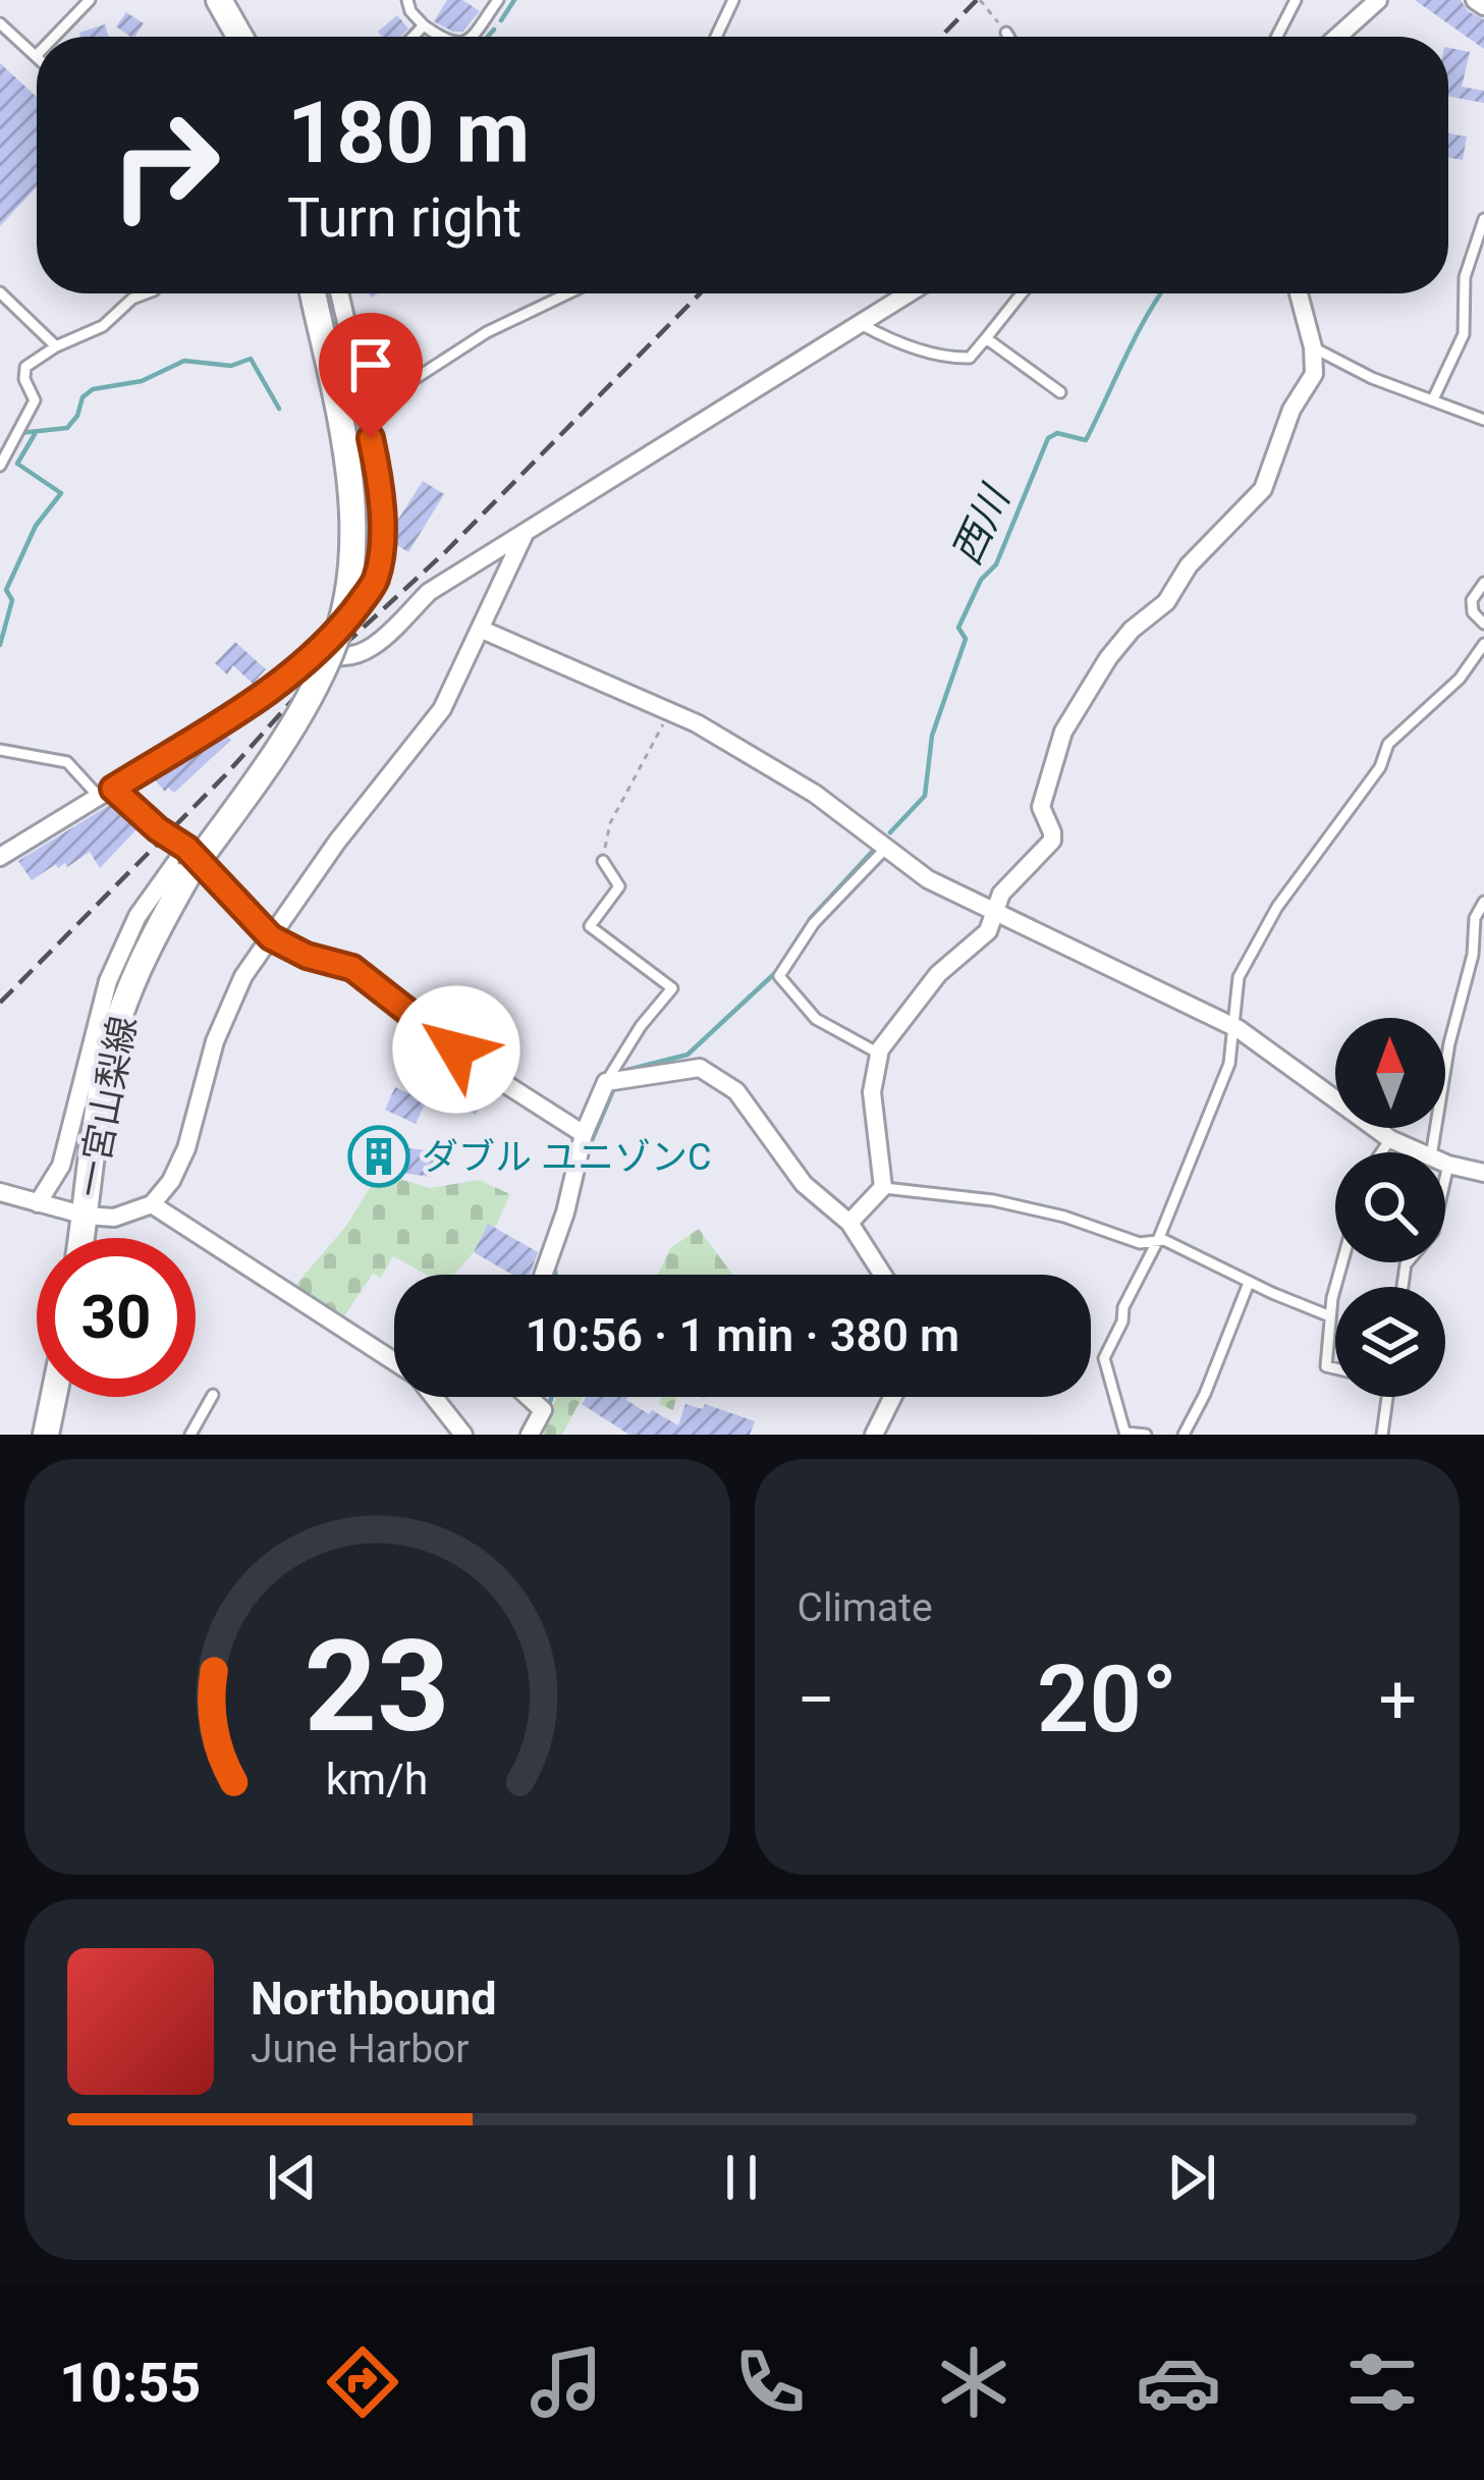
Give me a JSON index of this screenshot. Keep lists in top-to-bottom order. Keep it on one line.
{"streets":{"main road":["一宮山梨線"]},"water":["西川"],"places":{"building":["ダブル ユニゾンC"]},"north":"top","page":{"turn":["180 m","Turn right"],"limit":"30","trip":"10:56 · 1 min · 380 m","tile":"Climate","heat":["−","20°","+"],"song":["Northbound","June Harbor"],"tabs":"10:55","gauge":["23","km/h"]}}
